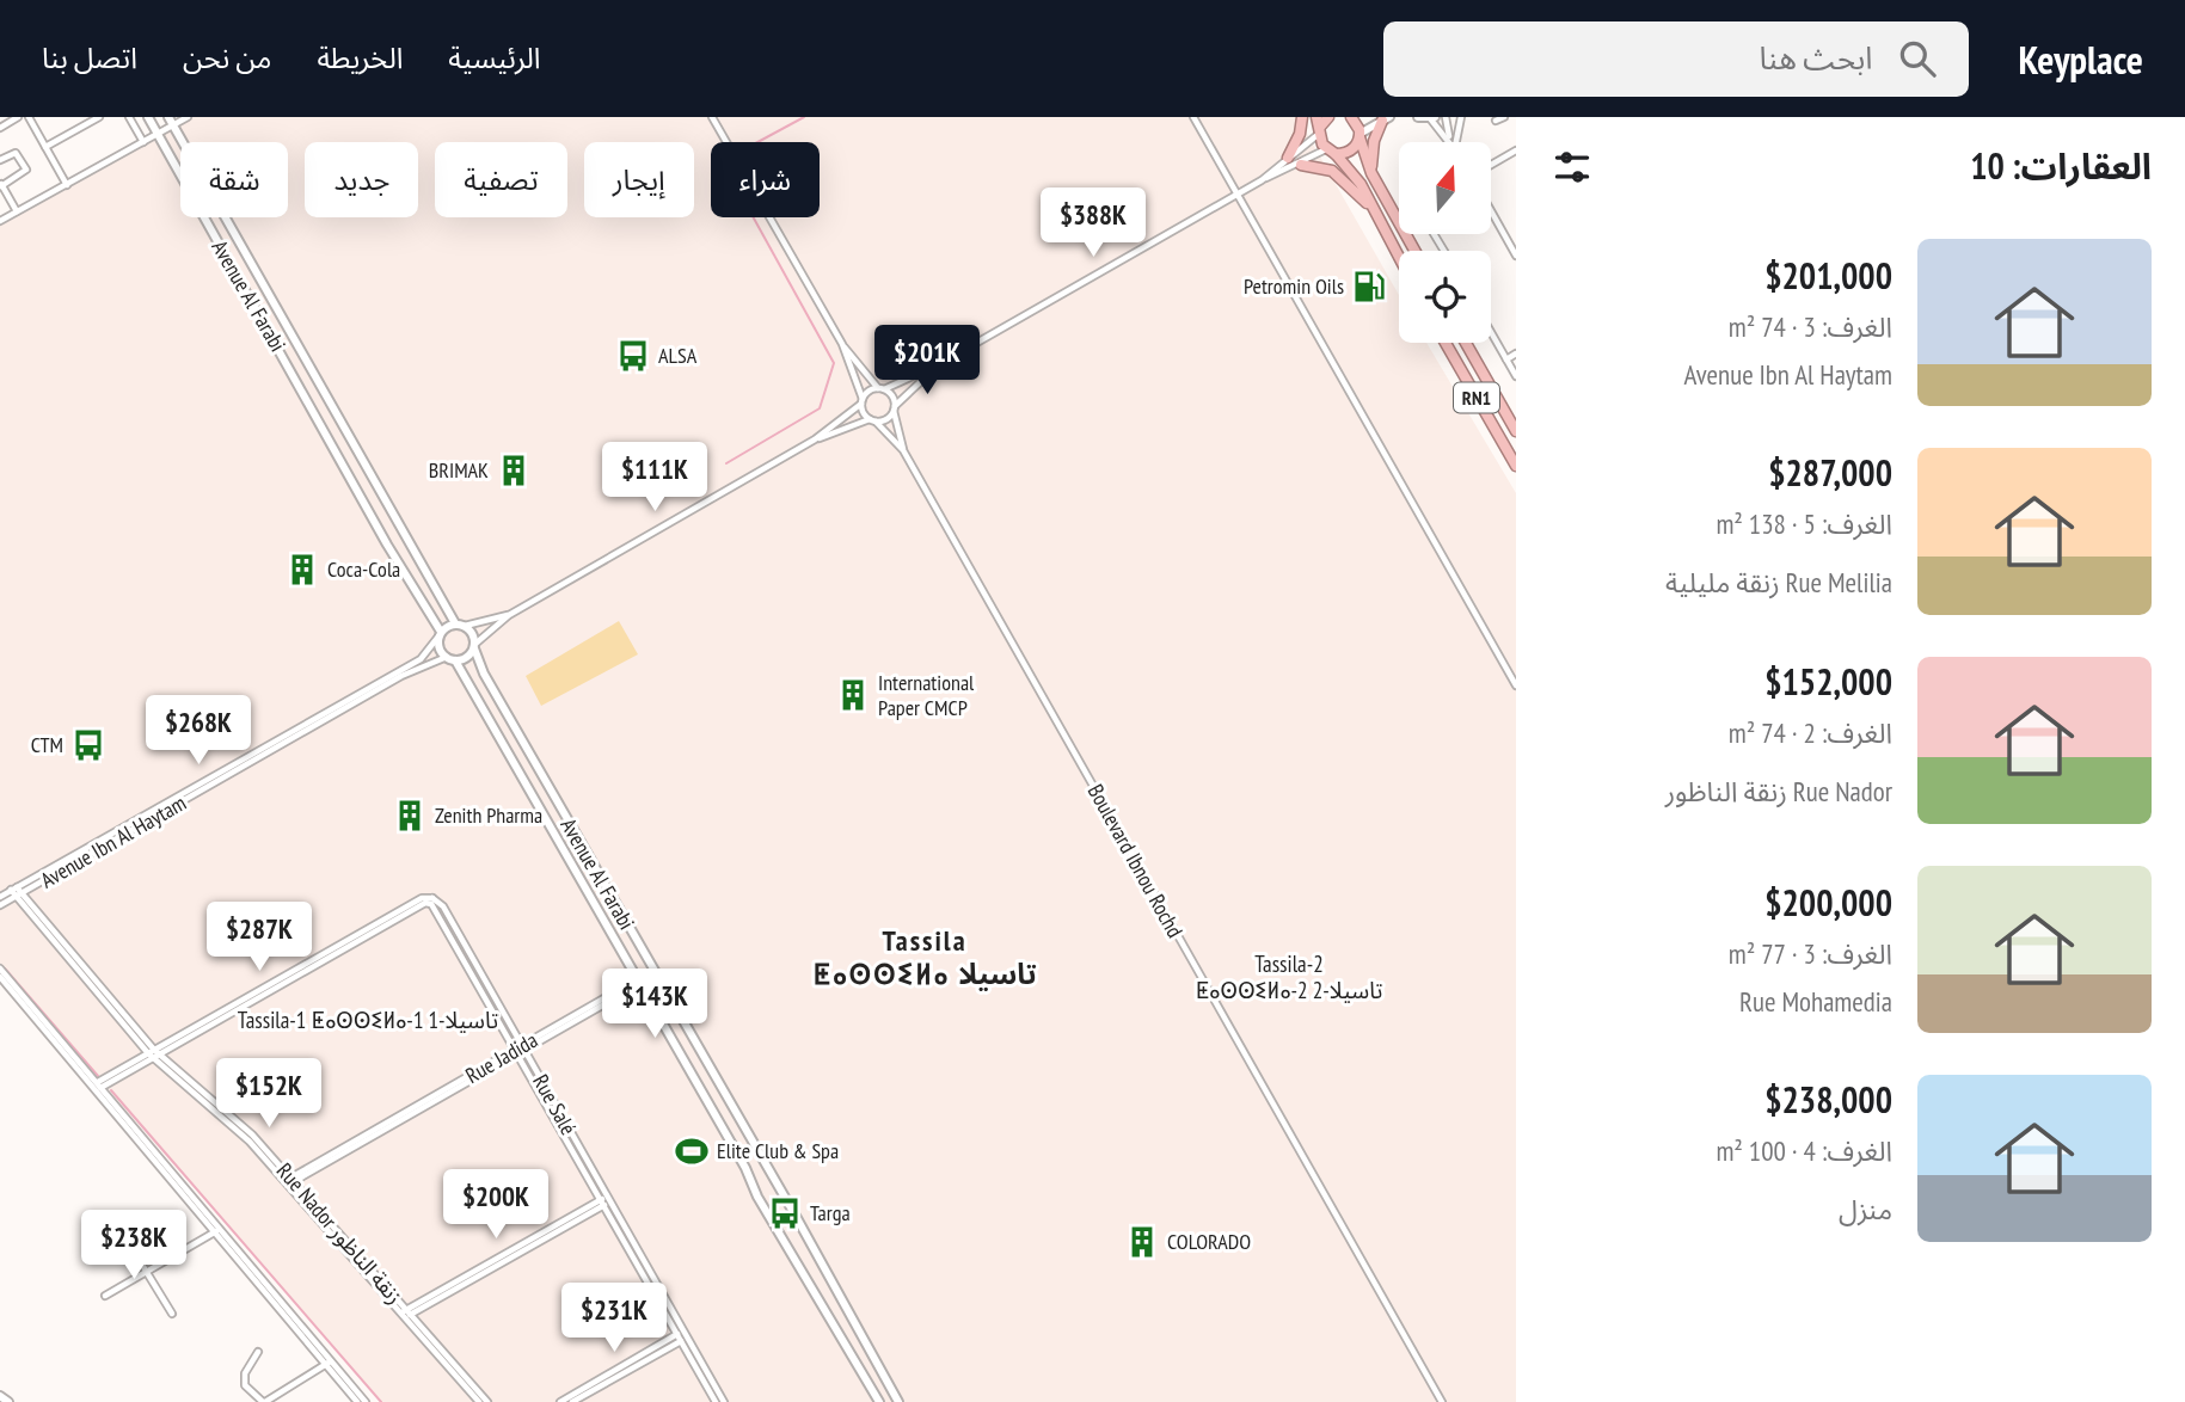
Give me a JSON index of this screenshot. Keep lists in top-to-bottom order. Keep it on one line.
{"streets":{"highway":["RN1"],"street":["Avenue Al Farabi","Avenue Ibn Al Haytam","Boulevard Ibnou Rochd","Rue Jadida","Rue Salé","Rue Nador زنقة الناظور"]},"crossings":[["Avenue Al Farabi","Avenue Ibn Al Haytam"],["Avenue Al Farabi","Rue Jadida"],["Avenue Ibn Al Haytam","Rue Nador زنقة الناظور"],["Rue Jadida","Rue Salé"],["Rue Jadida","Rue Nador زنقة الناظور"],["Rue Salé","Rue Nador زنقة الناظور"]],"districts":["Tassila ⵟⴰⵙⵙⵉⵍⴰ تاسيلا","Tassila-2 ⵟⴰⵙⵙⵉⵍⴰ-2 2-تاسيلا","Tassila-1 ⵟⴰⵙⵙⵉⵍⴰ-1 1-تاسيلا"],"places":{"fuel station":["Petromin Oils"],"bus stop":["ALSA","CTM","Targa"],"building":["BRIMAK","Coca-Cola","International Paper CMCP","Zenith Pharma","COLORADO"],"sports":["Elite Club & Spa"]},"north":"top","page":{"header":"Keyplace","search":"ابحث هنا","nav":["الرئيسية","الخريطة","من نحن","اتصل بنا"],"heading":"العقارات: 10","chip":["شراء","إيجار","تصفية","جديد","شقة"],"price":["$388K","$201K","$111K","$268K","$287K","$143K","$152K","$200K","$238K","$231K"],"list":[{"name":"$201,000","note":"الغرف: 3 · 74 m² · Avenue Ibn Al Haytam"},{"name":"$287,000","note":"الغرف: 5 · 138 m² · Rue Melilia زنقة مليلية"},{"name":"$152,000","note":"الغرف: 2 · 74 m² · Rue Nador زنقة الناظور"},{"name":"$200,000","note":"الغرف: 3 · 77 m² · Rue Mohamedia"},{"name":"$238,000","note":"الغرف: 4 · 100 m² · منزل"}]}}
